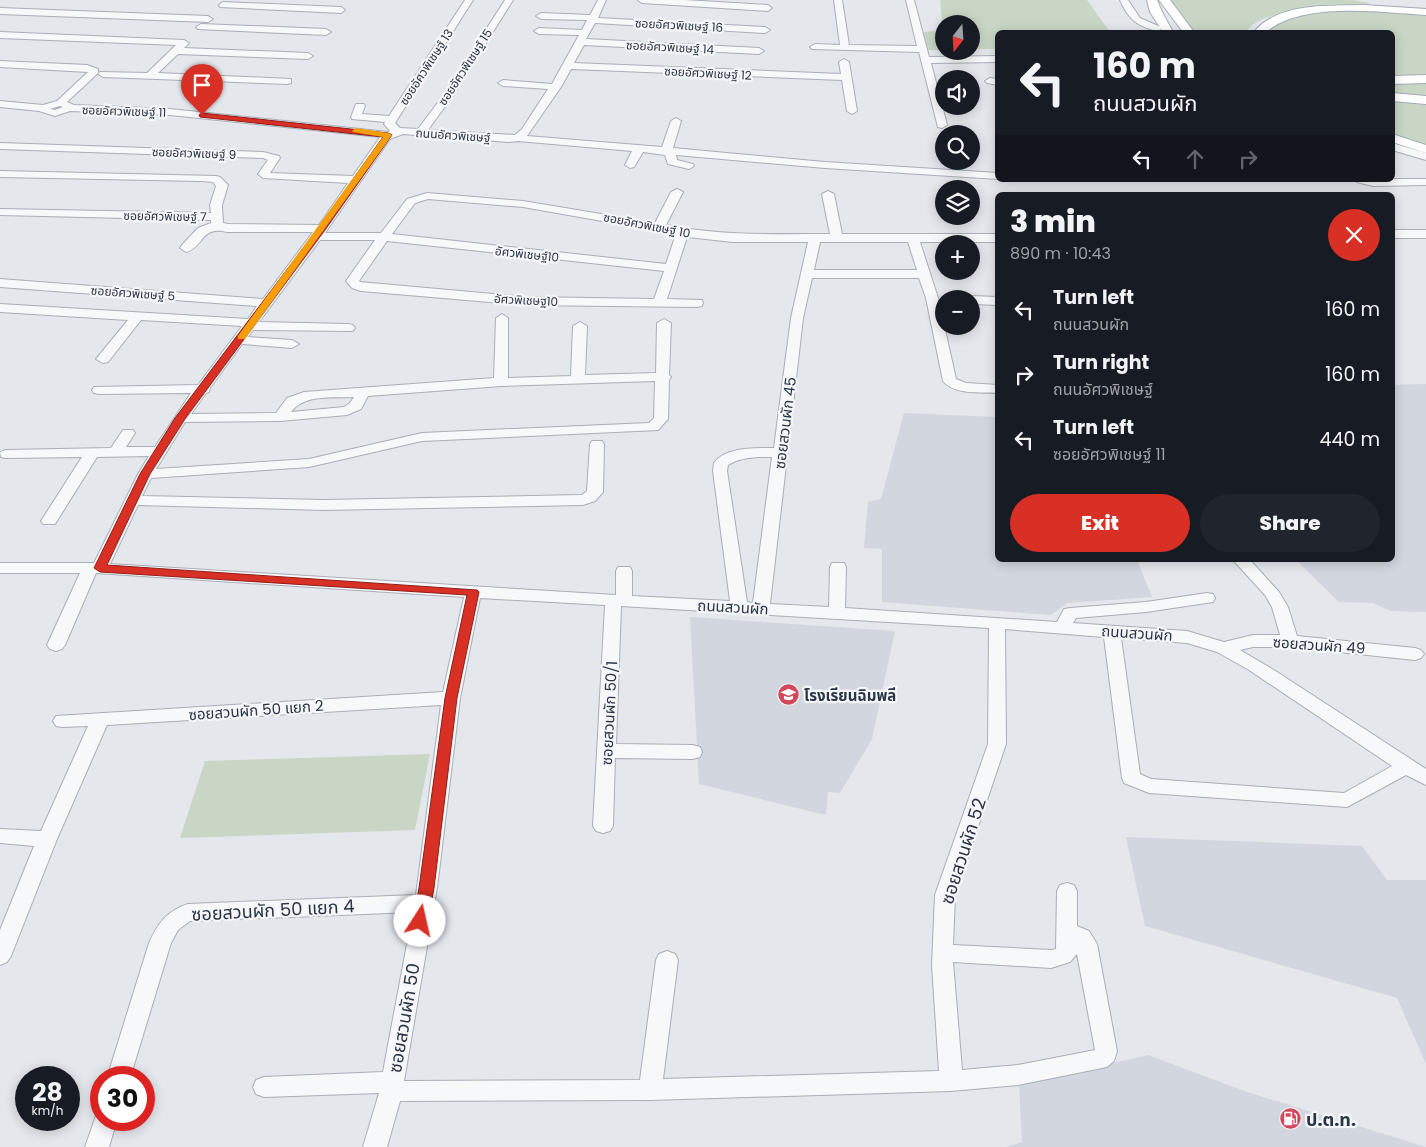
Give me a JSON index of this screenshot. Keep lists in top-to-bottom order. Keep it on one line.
{"streets":{"street":["ซอยอัศวพิเชษฐ์ 16","ซอยอัศวพิเชษฐ์ 14","ซอยอัศวพิเชษฐ์ 13","ซอยอัศวพิเชษฐ์ 15","ซอยอัศวพิเชษฐ์ 12","ซอยอัศวพิเชษฐ์ 11","ถนนอัศวพิเชษฐ์","ซอยอัศวพิเชษฐ์ 9","ซอยอัศวพิเชษฐ์ 7","ซอยอัศวพิเชษฐ์ 10","อัศวพิเชษฐ์10","ซอยอัศวพิเชษฐ์ 5","อัศวพิเชษฐ10","ซอยสวนผัก 45","ถนนสวนผัก","ซอยสวนผัก 49","ซอยสวนผัก 50 แยก 2","ซอยสวนผัก 50/1","ซอยสวนผัก 52","ซอยสวนผัก 50 แยก 4","ซอยสวนผัก 50"]},"crossings":[["ซอยอัศวพิเชษฐ์ 16","ซอยอัศวพิเชษฐ์ 14"],["ซอยอัศวพิเชษฐ์ 16","ซอยอัศวพิเชษฐ์ 12"],["ซอยอัศวพิเชษฐ์ 14","ซอยอัศวพิเชษฐ์ 12"],["ซอยอัศวพิเชษฐ์ 13","ซอยอัศวพิเชษฐ์ 11"],["ซอยอัศวพิเชษฐ์ 13","ถนนอัศวพิเชษฐ์"],["ซอยอัศวพิเชษฐ์ 15","ถนนอัศวพิเชษฐ์"],["ซอยอัศวพิเชษฐ์ 11","ถนนอัศวพิเชษฐ์"],["ซอยอัศวพิเชษฐ์ 10","อัศวพิเชษฐ์10"],["ซอยอัศวพิเชษฐ์ 10","อัศวพิเชษฐ10"],["ซอยอัศวพิเชษฐ์ 10","ซอยสวนผัก 45"],["ซอยสวนผัก 45","ถนนสวนผัก"],["ถนนสวนผัก","ซอยสวนผัก 49"],["ถนนสวนผัก","ซอยสวนผัก 50/1"],["ถนนสวนผัก","ซอยสวนผัก 52"],["ถนนสวนผัก","ซอยสวนผัก 50"],["ซอยสวนผัก 50 แยก 2","ซอยสวนผัก 50"],["ซอยสวนผัก 50 แยก 4","ซอยสวนผัก 50"]],"places":{"school or university":["โรงเรียนฉิมพลี"],"fuel station":["ป.ต.ท."]},"north":"bottom","page":{"map_buttons":["+","−"],"turn":["160 m","ถนนสวนผัก"],"heading":["3 min","890 m · 10:43"],"list":[{"name":"Turn left","note":"ถนนสวนผัก","value":"160 m"},{"name":"Turn right","note":"ถนนอัศวพิเชษฐ์","value":"160 m"},{"name":"Turn left","note":"ซอยอัศวพิเชษฐ์ 11","value":"440 m"}],"buttons":["Exit","Share"],"speed":"28 km/h","limit":"30"}}
